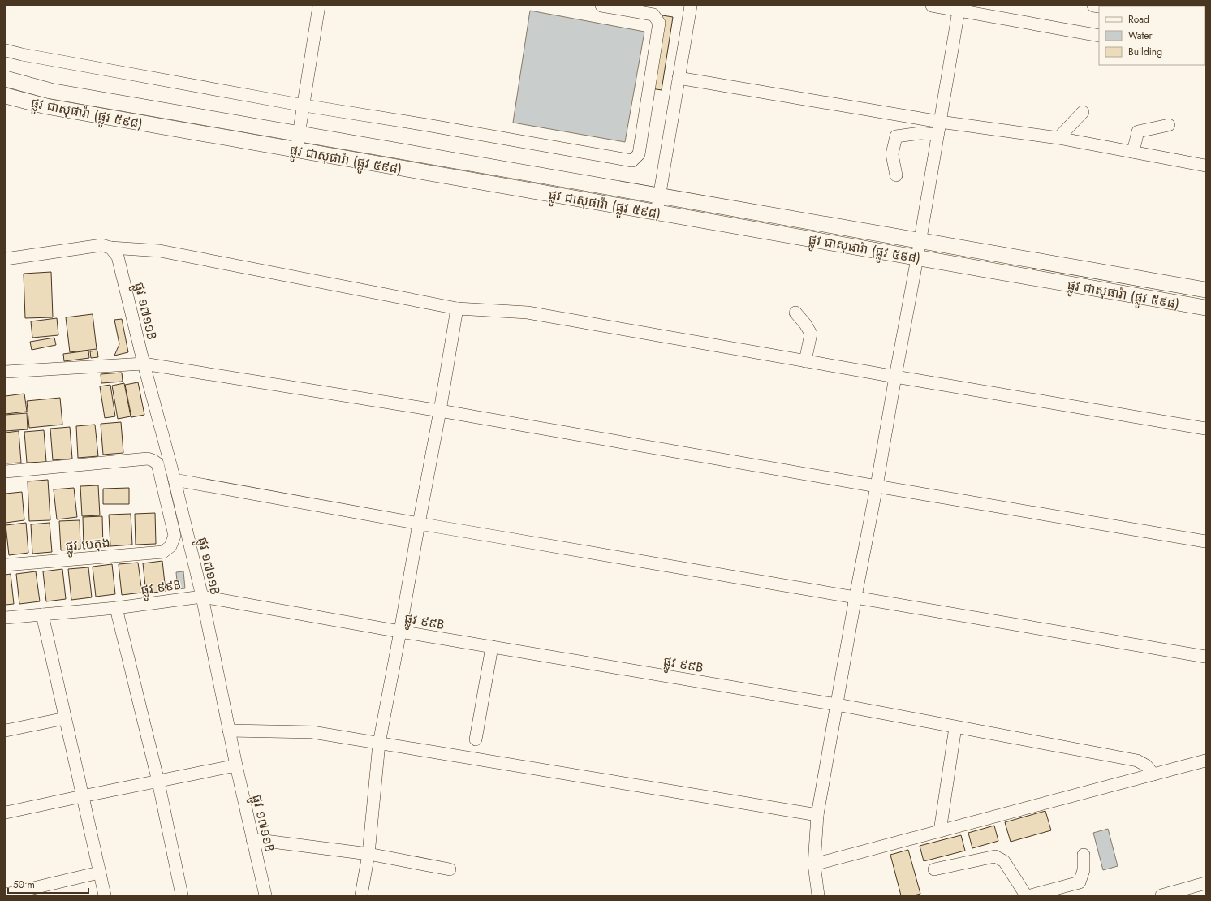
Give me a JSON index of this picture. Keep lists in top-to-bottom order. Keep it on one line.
{"streets":{"main road":["ផ្លូវ ជាសុផារ៉ា (ផ្លូវ ៥៩៨)"],"street":["ផ្លូវ ១៧១១B","ផ្លូវ បេតុង","ផ្លូវ ៩៩B"]},"crossings":[["ផ្លូវ ១៧១១B","ផ្លូវ ៩៩B"]],"legend":["Road","Water","Building"],"scale_bar":"50 m"}
